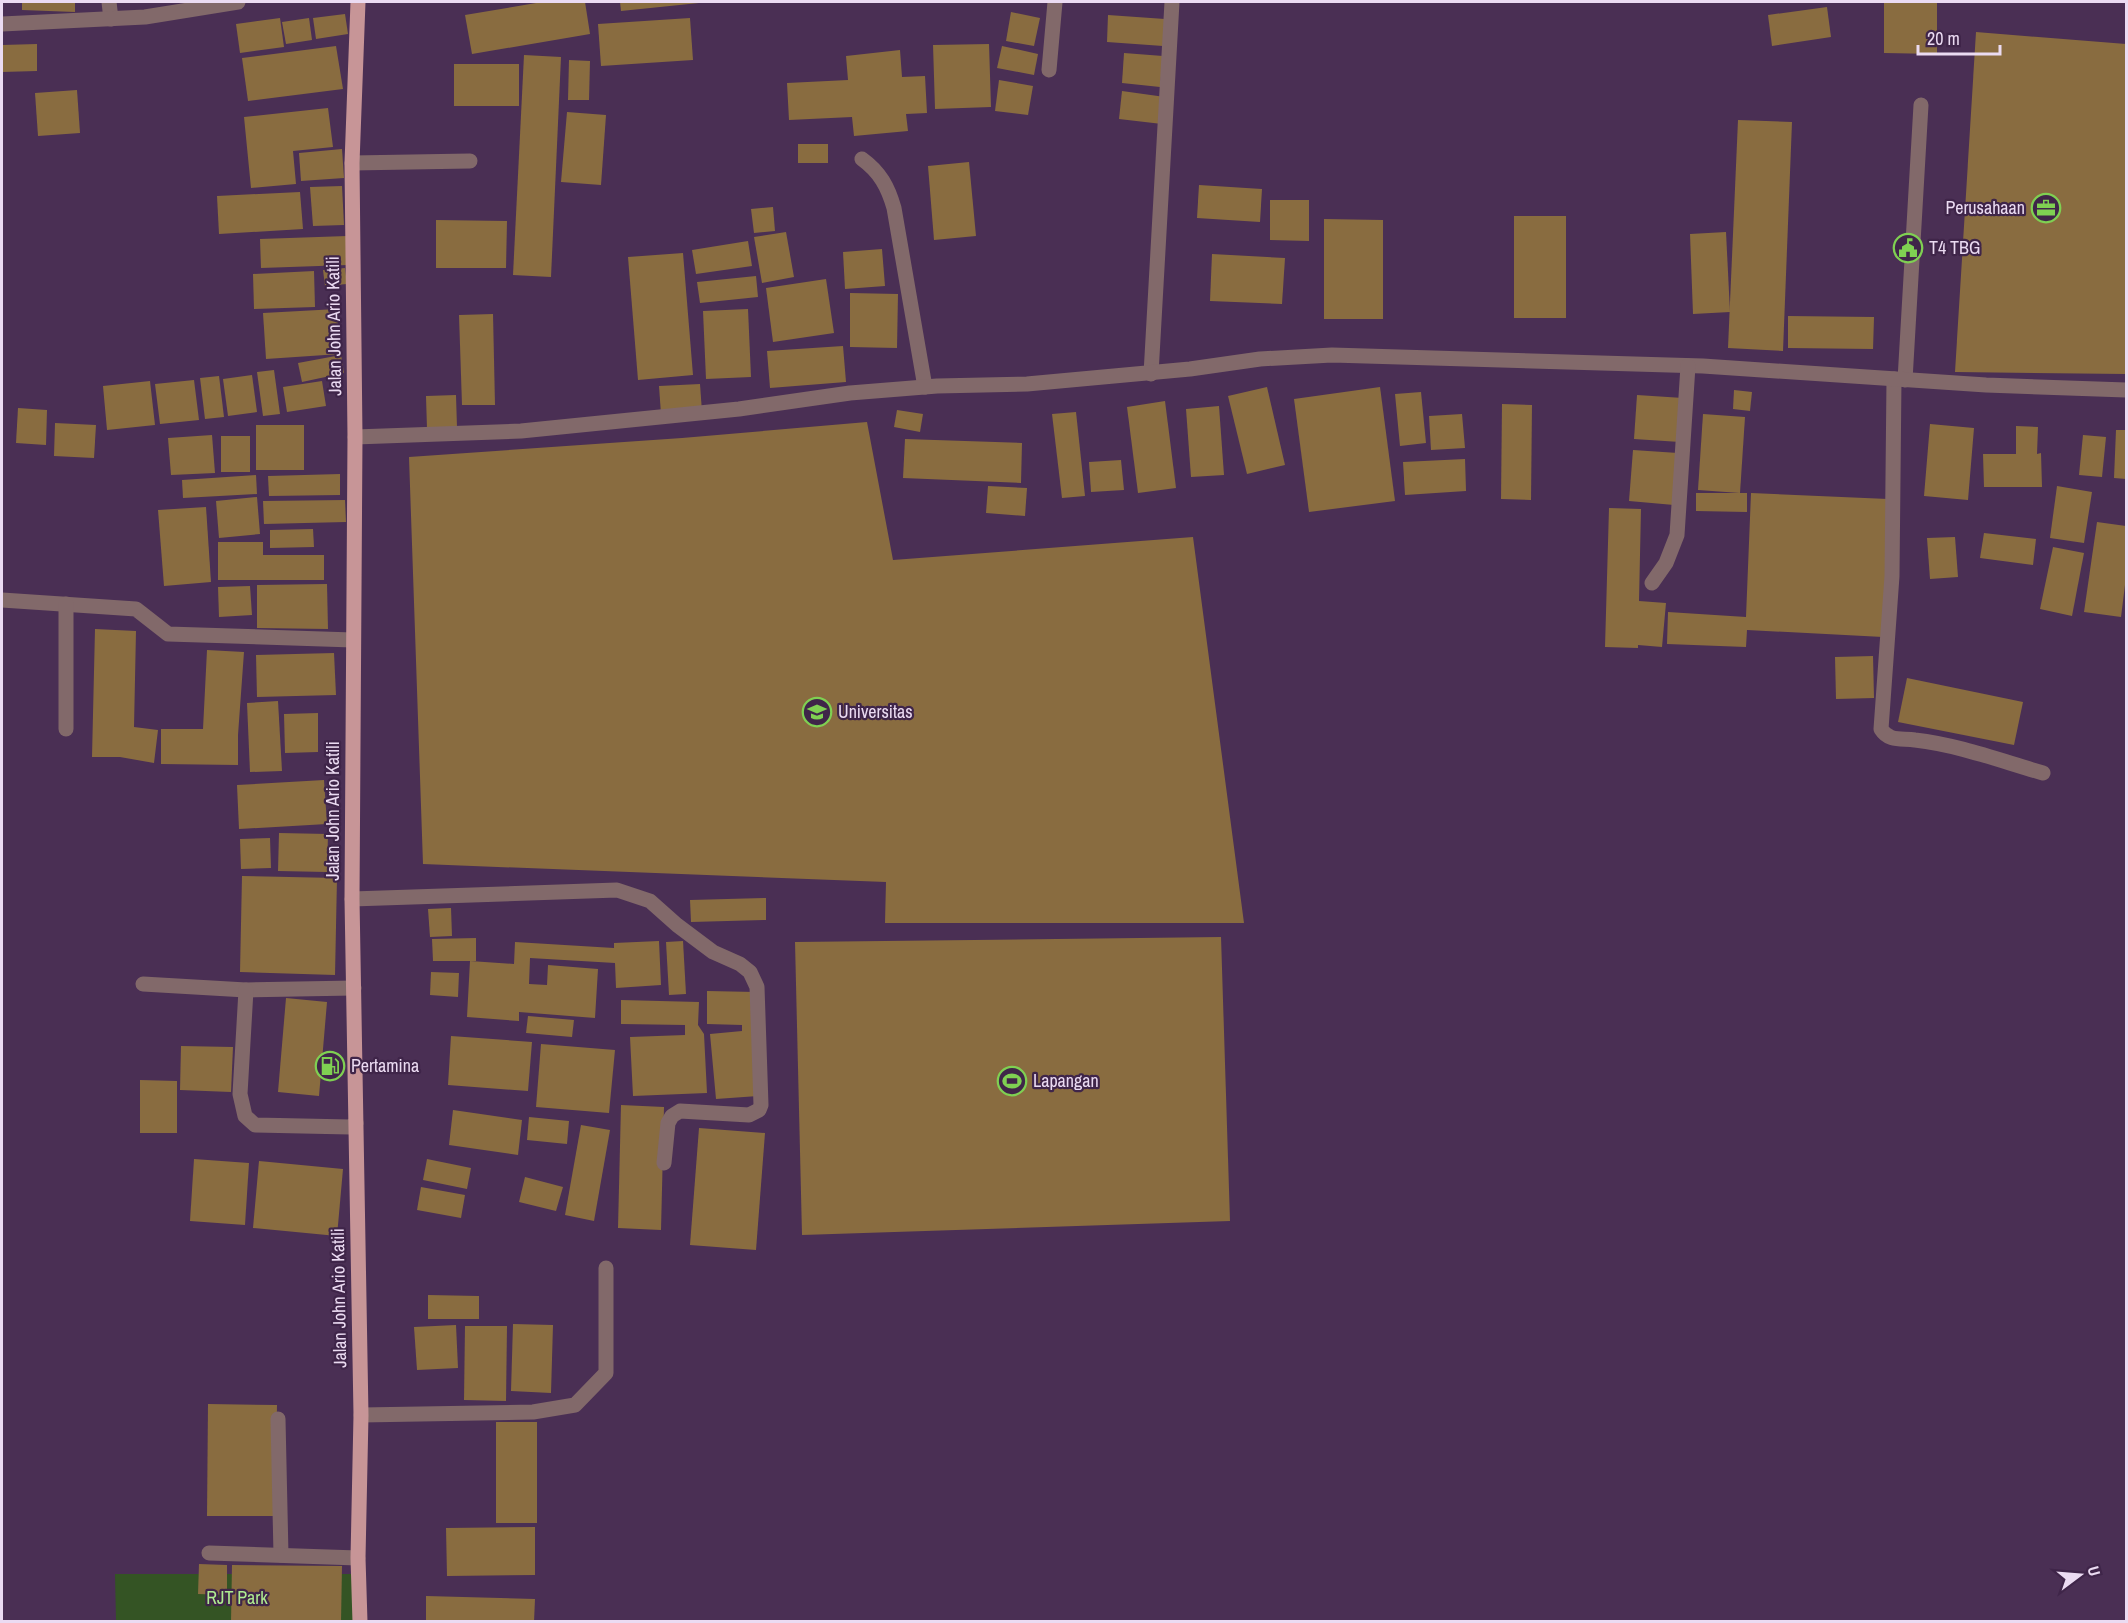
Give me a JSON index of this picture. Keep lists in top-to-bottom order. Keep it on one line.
{"streets":{"main road":["Jalan John Ario Katili"]},"parks":["RJT Park"],"places":{"office":["Perusahaan"],"public building":["T4 TBG"],"school or university":["Universitas"],"fuel station":["Pertamina"],"sports":["Lapangan"]},"scale_bar":"20 m","north":"right"}
